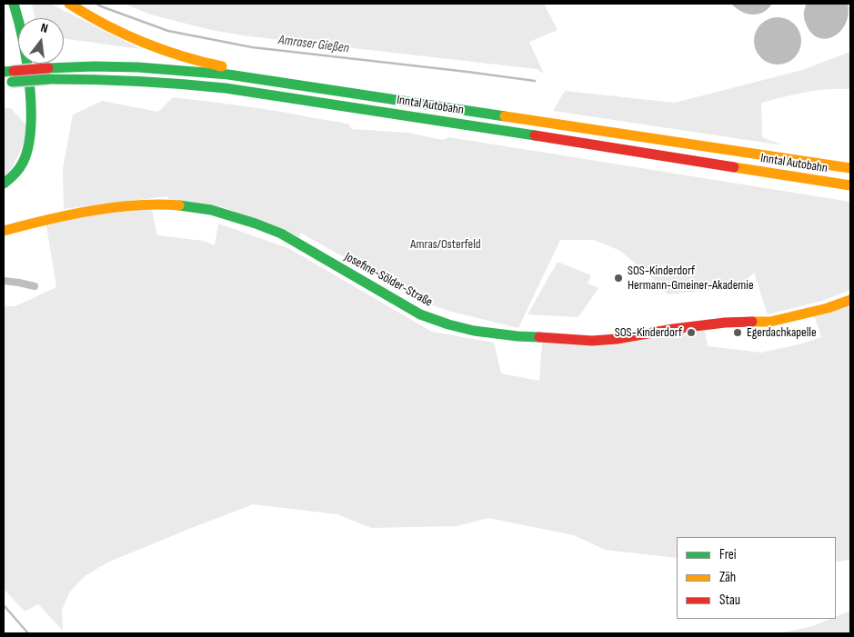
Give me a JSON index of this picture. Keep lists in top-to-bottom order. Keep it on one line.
{"streets":{"main road":["Inntal Autobahn","Josefine-Sölder-Straße"]},"water":["Amraser Gießen"],"parks":["Amras/Osterfeld"],"places":["SOS-Kinderdorf Hermann-Gmeiner-Akademie","SOS-Kinderdorf","Egerdachkapelle"],"legend":["Frei","Zäh","Stau"],"north":"top"}
